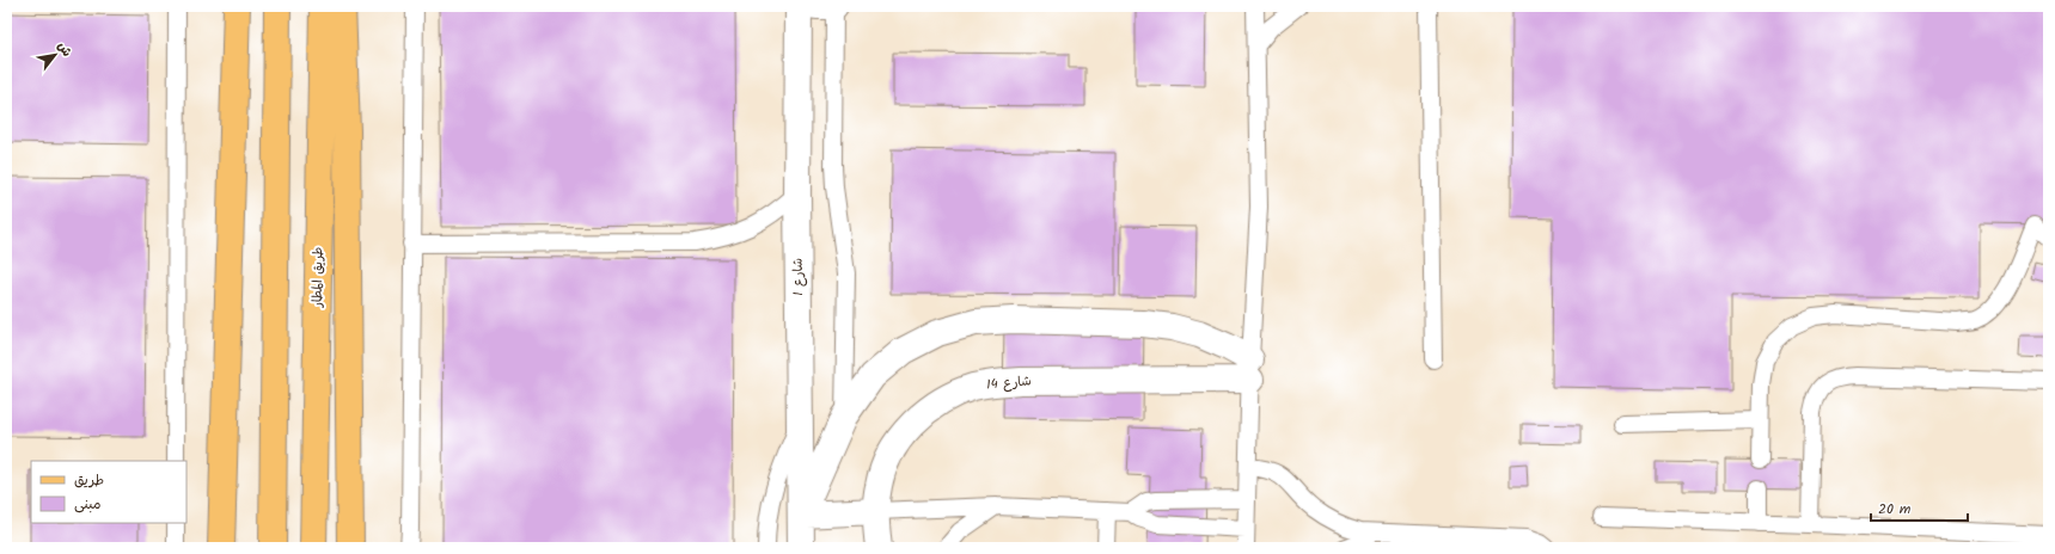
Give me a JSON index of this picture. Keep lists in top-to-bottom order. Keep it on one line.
{"streets":{"main road":["طريق المطار"],"street":["شارع 1","شارع 14"]},"legend":["طريق","مبنى"],"scale_bar":"20 m","north":"top right"}
